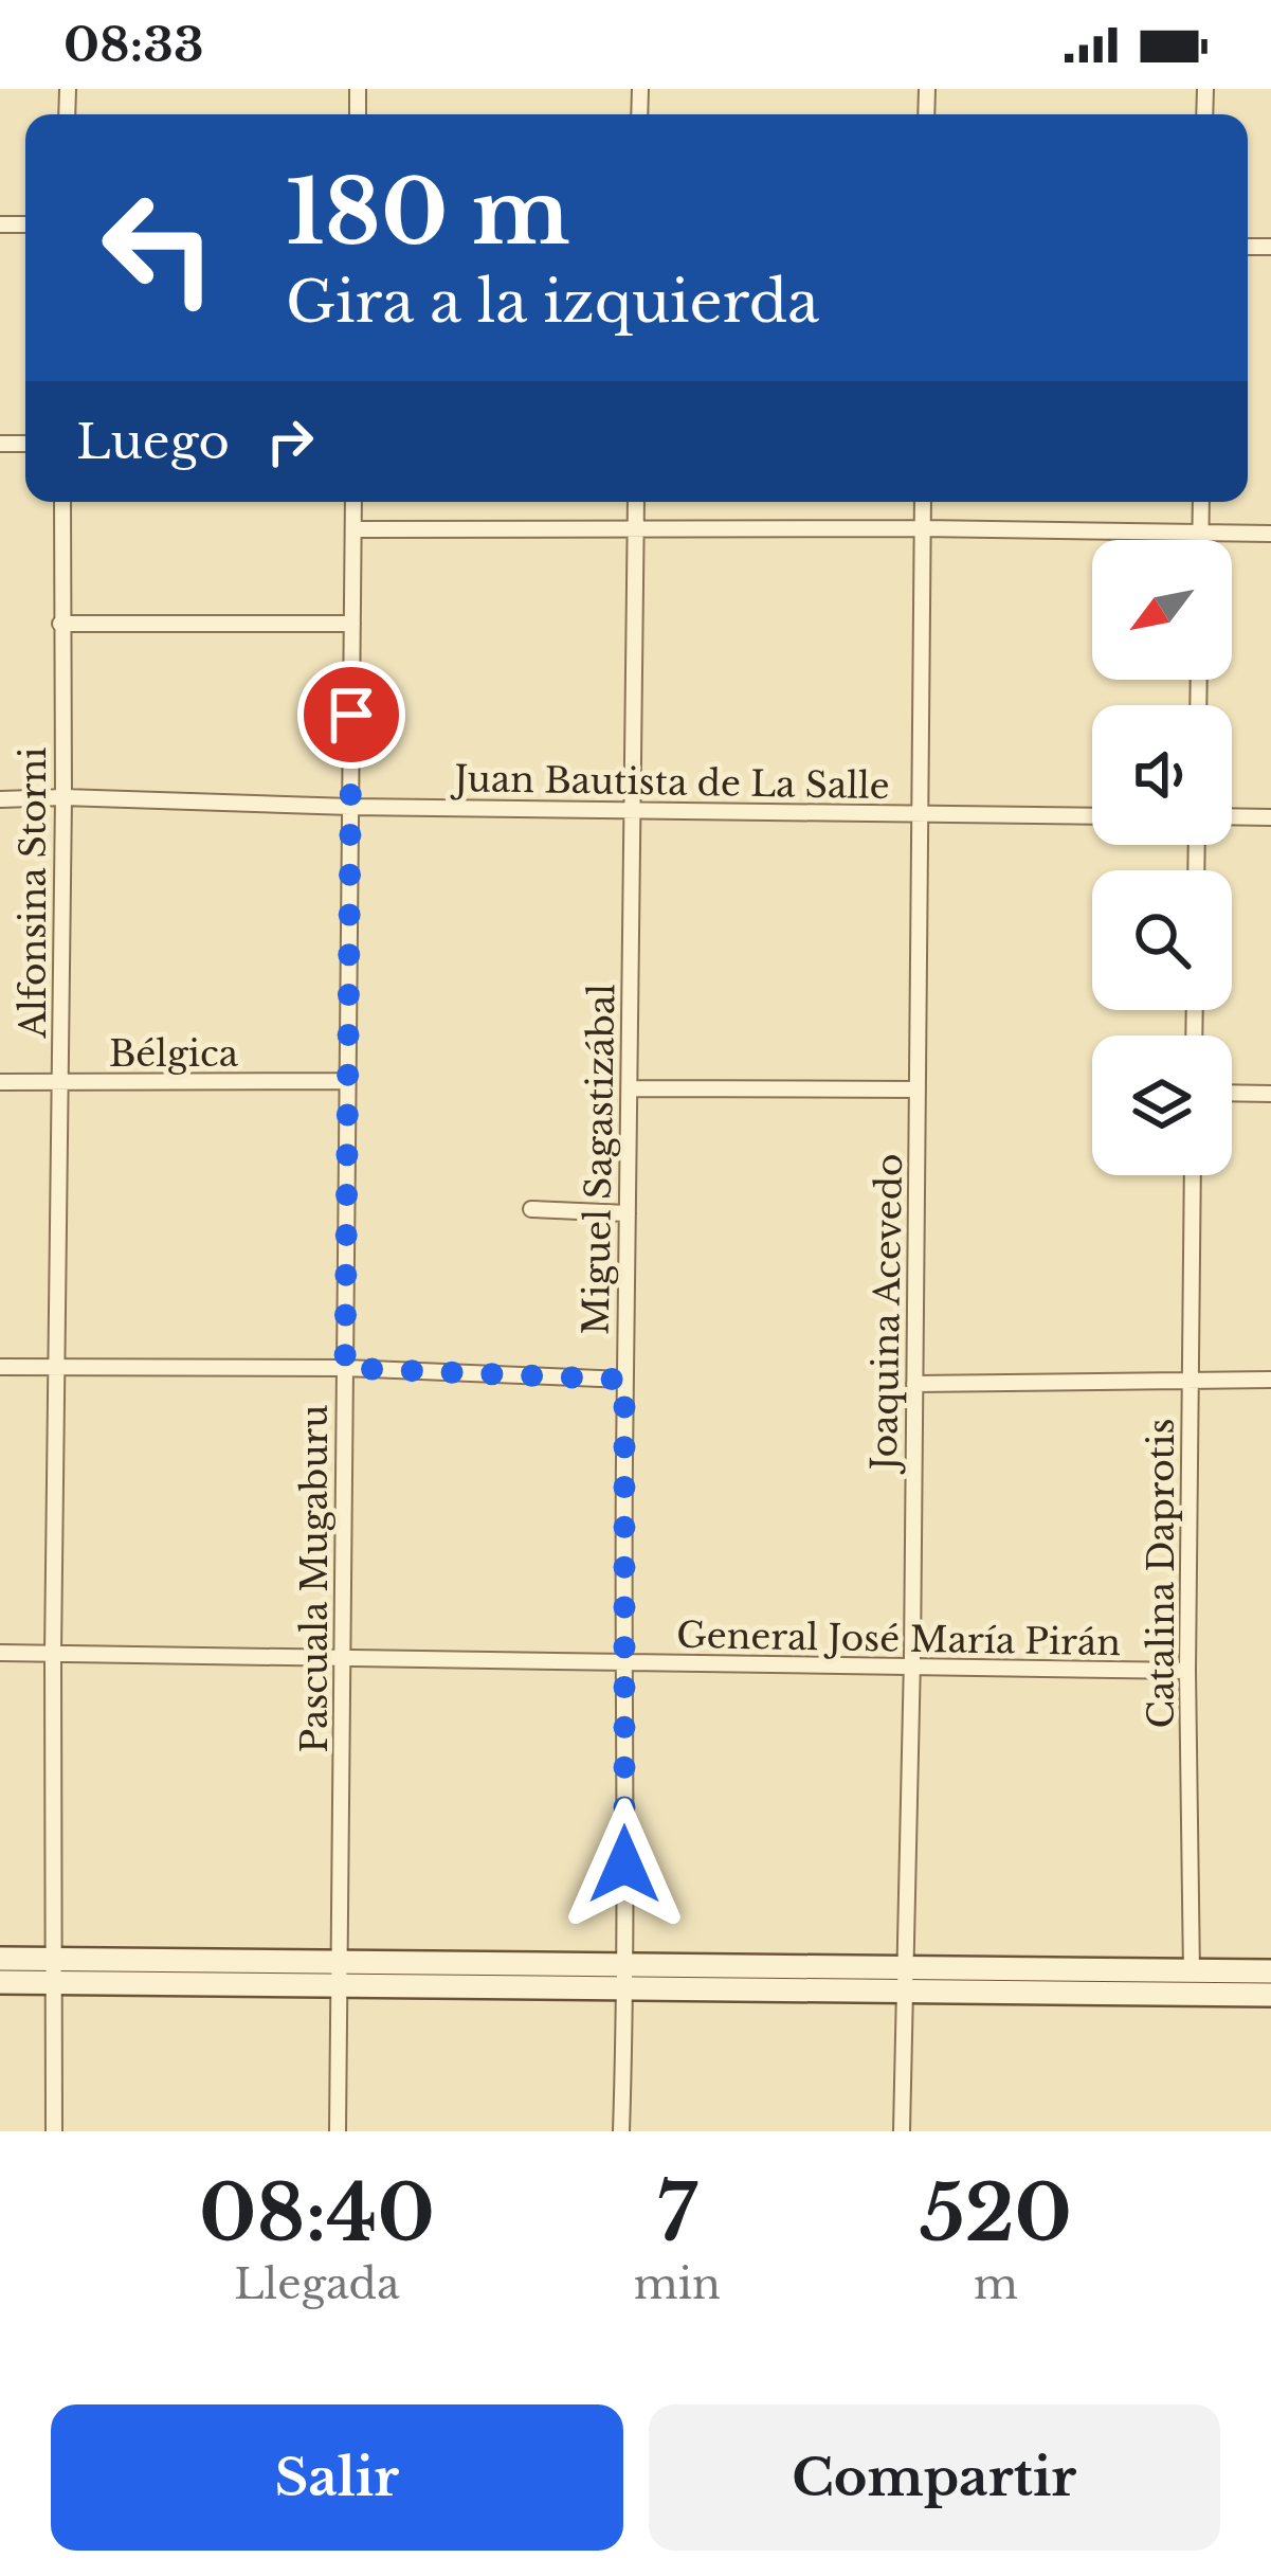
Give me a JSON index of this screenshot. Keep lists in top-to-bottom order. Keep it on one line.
{"streets":{"street":["Juan Bautista de La Salle","Alfonsina Storni","Bélgica","Miguel Sagastizábal","Joaquina Acevedo","Catalina Daprotis","Pascuala Mugaburu","General José María Pirán"]},"crossings":[["Juan Bautista de La Salle","Alfonsina Storni"],["Juan Bautista de La Salle","Miguel Sagastizábal"],["Juan Bautista de La Salle","Joaquina Acevedo"],["Juan Bautista de La Salle","Pascuala Mugaburu"],["Alfonsina Storni","Bélgica"],["Alfonsina Storni","General José María Pirán"],["Bélgica","Pascuala Mugaburu"],["Miguel Sagastizábal","General José María Pirán"],["Joaquina Acevedo","General José María Pirán"],["Catalina Daprotis","General José María Pirán"],["Pascuala Mugaburu","General José María Pirán"]],"north":"bottom left","page":{"status":"08:33","turn":["180 m","Gira a la izquierda"],"then":"Luego","eta":["08:40","Llegada","7","min","520","m"],"buttons":["Salir","Compartir"]}}
